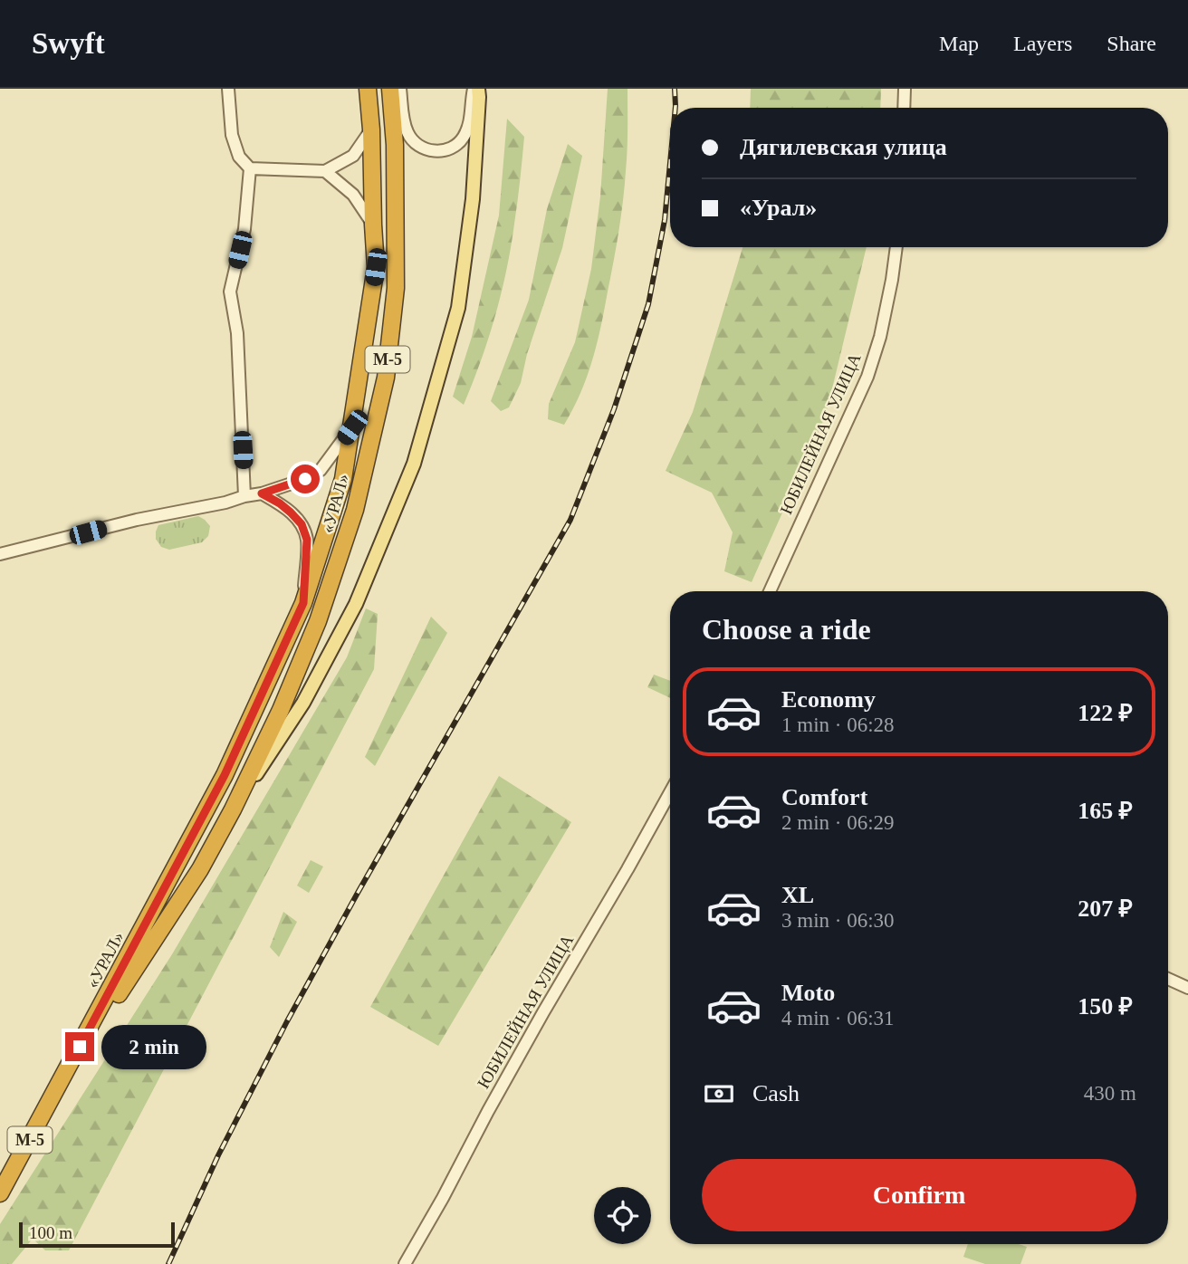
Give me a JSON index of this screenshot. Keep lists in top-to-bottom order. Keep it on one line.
{"streets":{"highway":["М-5","«УРАЛ»"],"street":["ЮБИЛЕЙНАЯ УЛИЦА"]},"scale_bar":"100 m","page":{"header":"Swyft","nav":["Map","Layers","Share"],"banner":["Дягилевская улица","«Урал»"],"heading":"Choose a ride","list":[{"name":"Economy","note":"1 min · 06:28","value":"122 ₽"},{"name":"Comfort","note":"2 min · 06:29","value":"165 ₽"},{"name":"XL","note":"3 min · 06:30","value":"207 ₽"},{"name":"Moto","note":"4 min · 06:31","value":"150 ₽"}],"bubble":"2 min","pay":["Cash","430 m"],"buttons":"Confirm","scale":"100 m"}}
